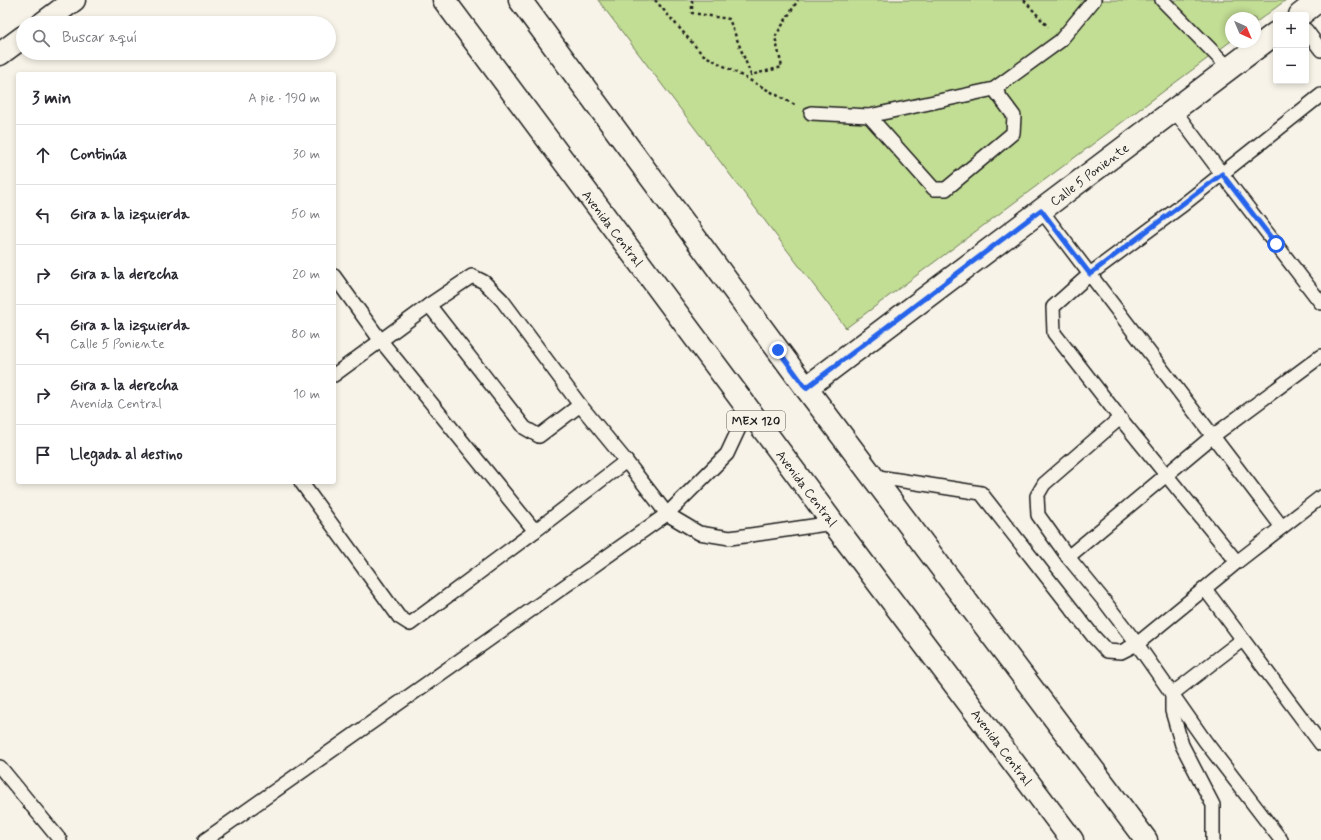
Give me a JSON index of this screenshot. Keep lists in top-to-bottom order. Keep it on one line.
{"streets":{"main road":["Calle 5 Poniente","Avenida Central","MEX 120"]},"north":"bottom right","page":{"map_buttons":["+","−"],"search":"Buscar aquí","heading":["3 min","A pie · 190 m"],"list":[["Continúa","30 m"],["Gira a la izquierda","50 m"],["Gira a la derecha","20 m"],["Gira a la izquierda","Calle 5 Poniente","80 m"],["Gira a la derecha","Avenida Central","10 m"],"Llegada al destino"]}}
